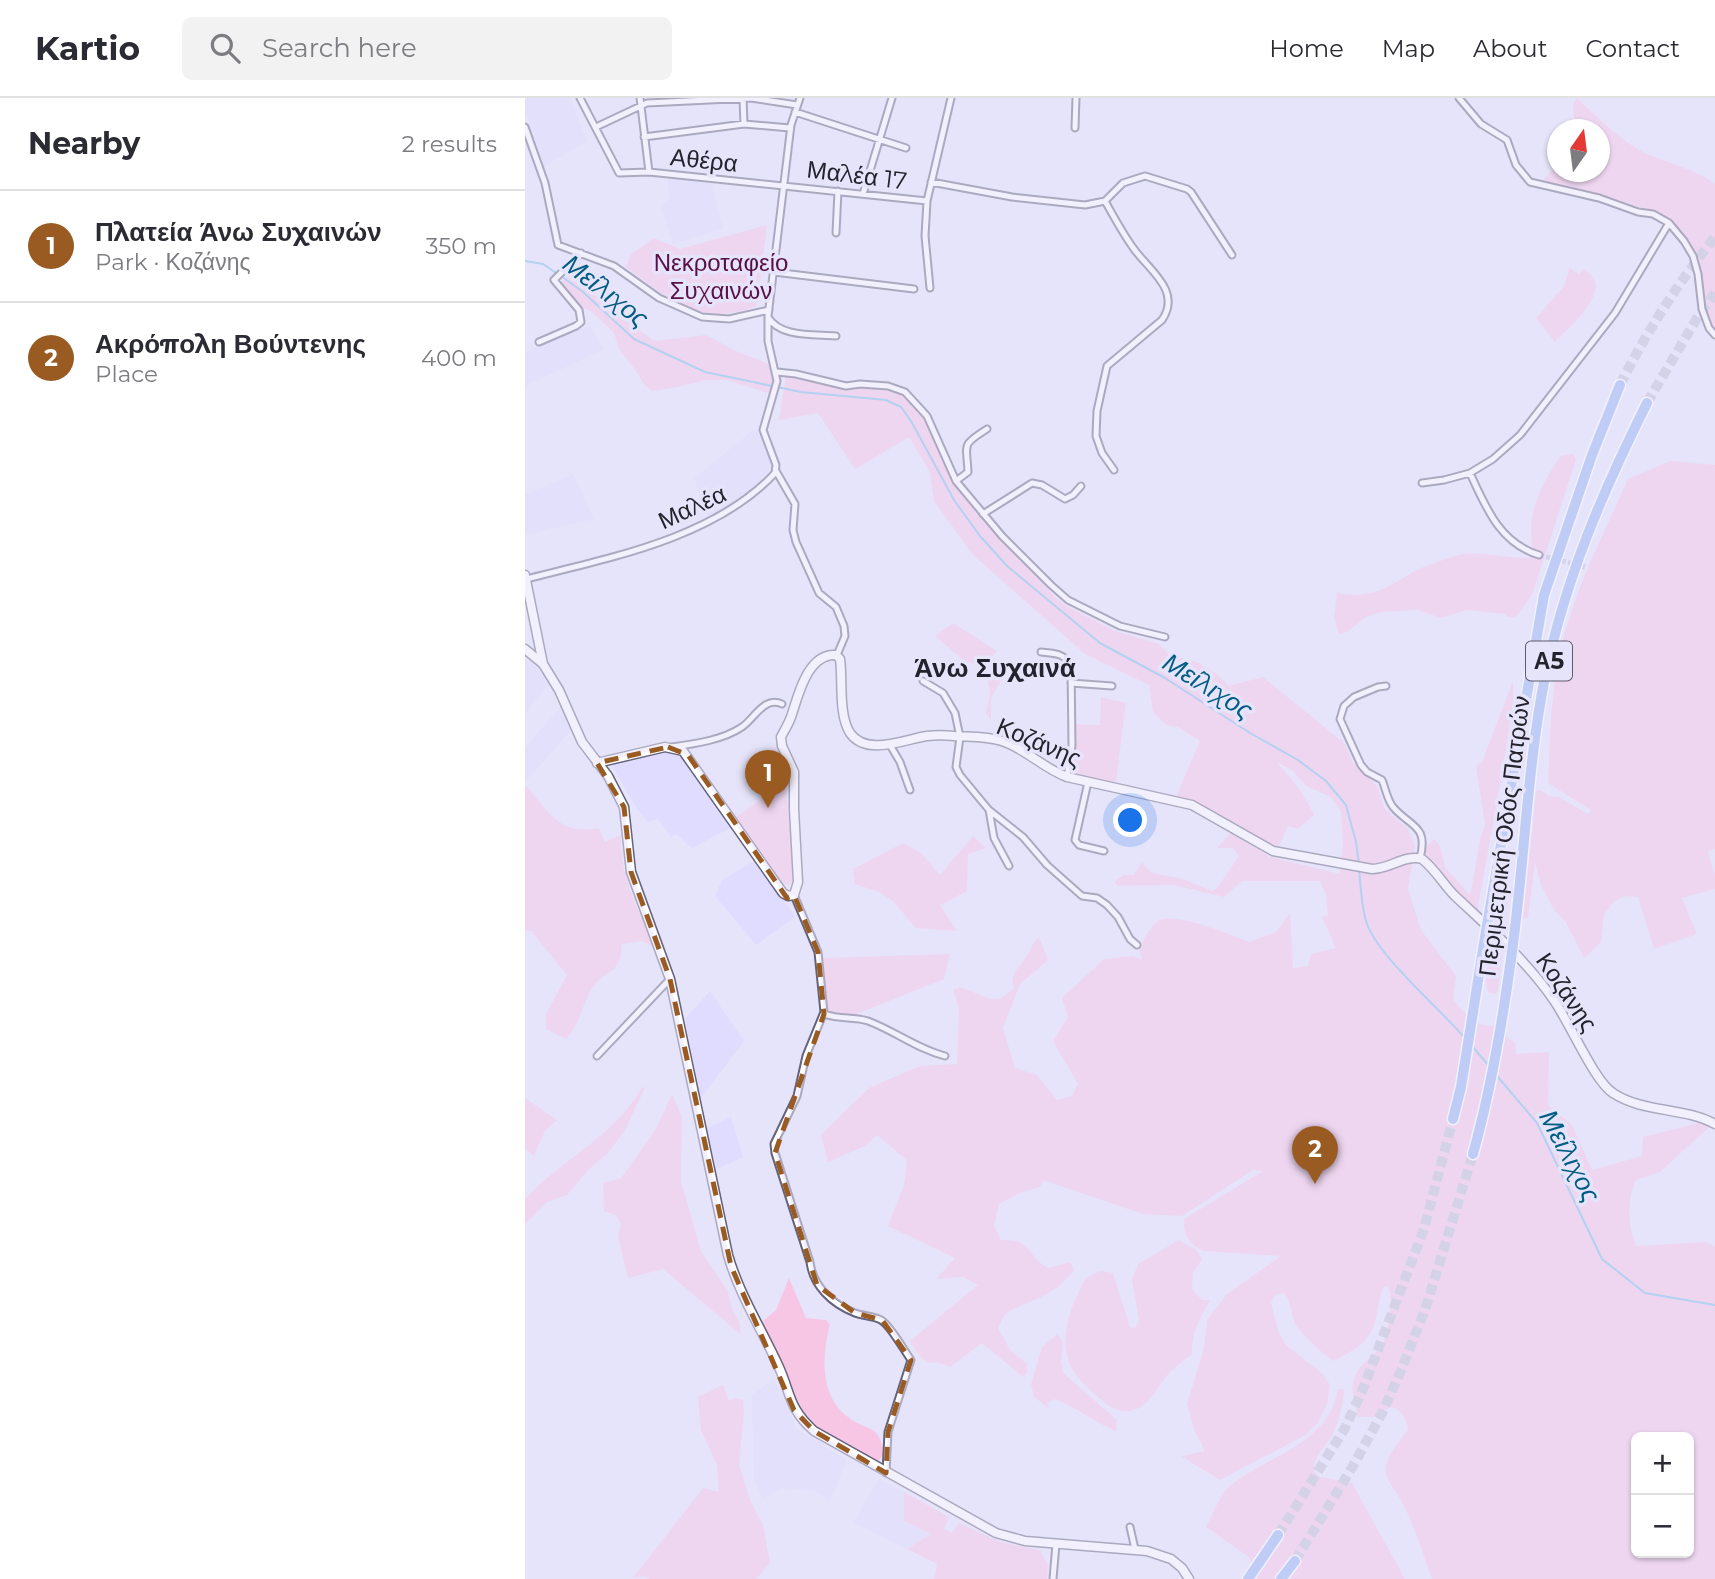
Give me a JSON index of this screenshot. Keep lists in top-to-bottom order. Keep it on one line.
{"streets":{"highway":["Α5","Περιμετρική Οδός Πατρών"],"street":["Αθέρα","Μαλέα 17","Μαλέα","Κοζάνης"]},"crossings":[["Αθέρα","Μαλέα 17"]],"districts":["Άνω Συχαινά"],"water":["Μείλιχος"],"parks":["Νεκροταφείο Συχαινών"],"north":"top","page":{"header":"Kartio","search":"Search here","nav":["Home","Map","About","Contact"],"heading":["Nearby","2 results"],"list":[{"mark":"1","name":"Πλατεία Άνω Συχαινών","note":"Park · Κοζάνης","value":"350 m"},{"mark":"2","name":"Ακρόπολη Βούντενης","note":"Place","value":"400 m"}],"pins":["1","2"],"map_buttons":["+","−"]}}
